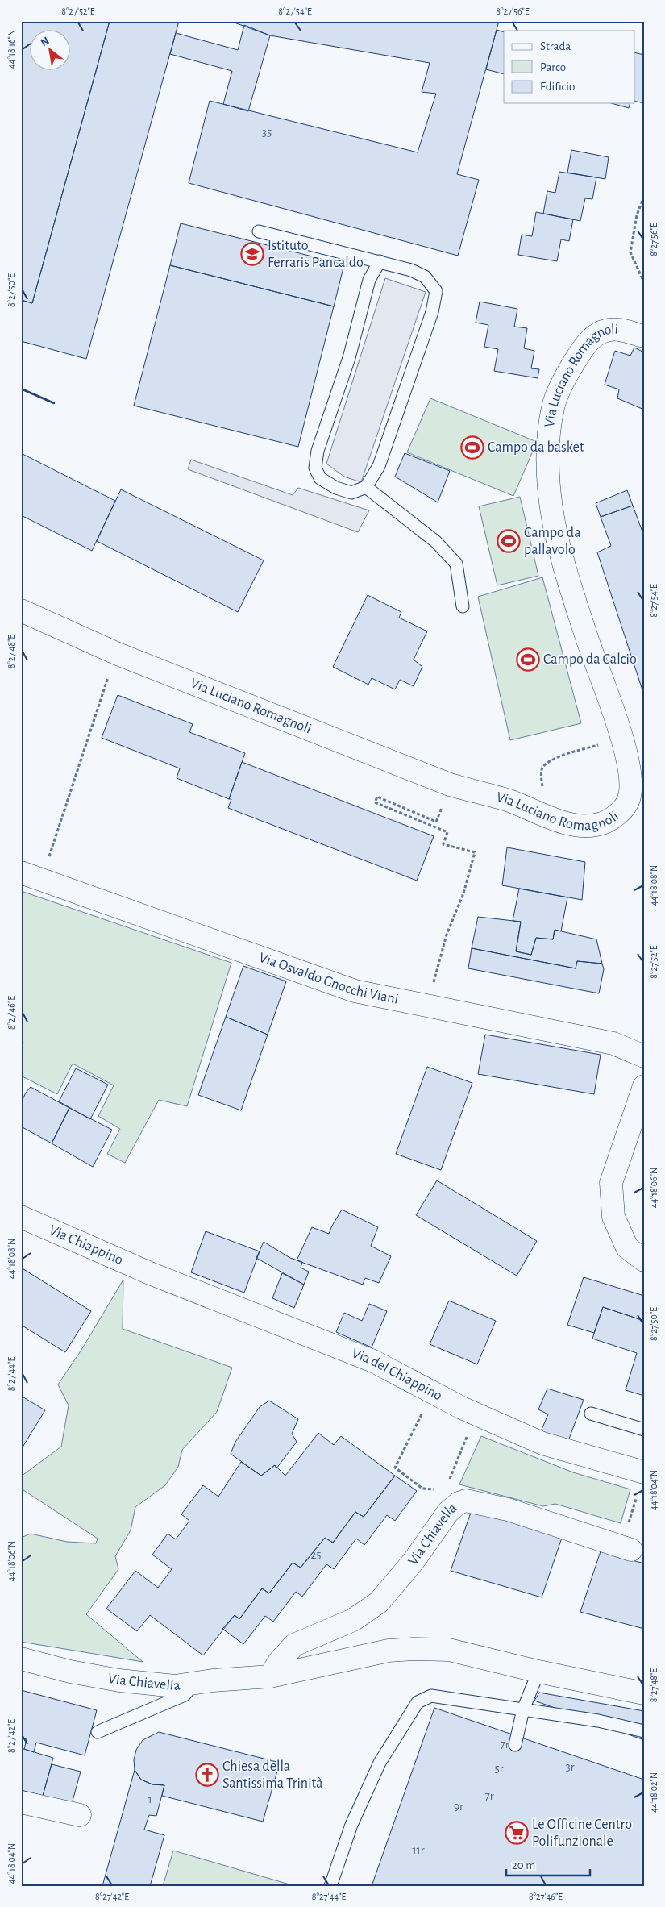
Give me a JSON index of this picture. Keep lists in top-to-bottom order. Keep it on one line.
{"streets":{"street":["Via Luciano Romagnoli","Via Osvaldo Gnocchi Viani","Via Chiappino","Via del Chiappino","Via Chiavella"]},"crossings":[["Via Chiappino","Via del Chiappino"]],"places":{"school or university":["Istituto Ferraris Pancaldo"],"sports":["Campo da basket","Campo da pallavolo","Campo da Calcio"],"church":["Chiesa della Santissima Trinità"],"supermarket":["Le Officine Centro Polifunzionale"]},"house_numbers":["35","25","7r","3r","5r","7r","1","9r","11r"],"legend":["Strada","Parco","Edificio"],"scale_bar":"20 m","north":"top left","coordinates":["8°27'52\"E","8°27'54\"E","8°27'56\"E","44°18'16\"N","8°27'50\"E","8°27'48\"E","44°18'08\"N","8°27'46\"E","44°18'06\"N","8°27'44\"E","44°18'04\"N","8°27'42\"E","44°18'02\"N"]}
